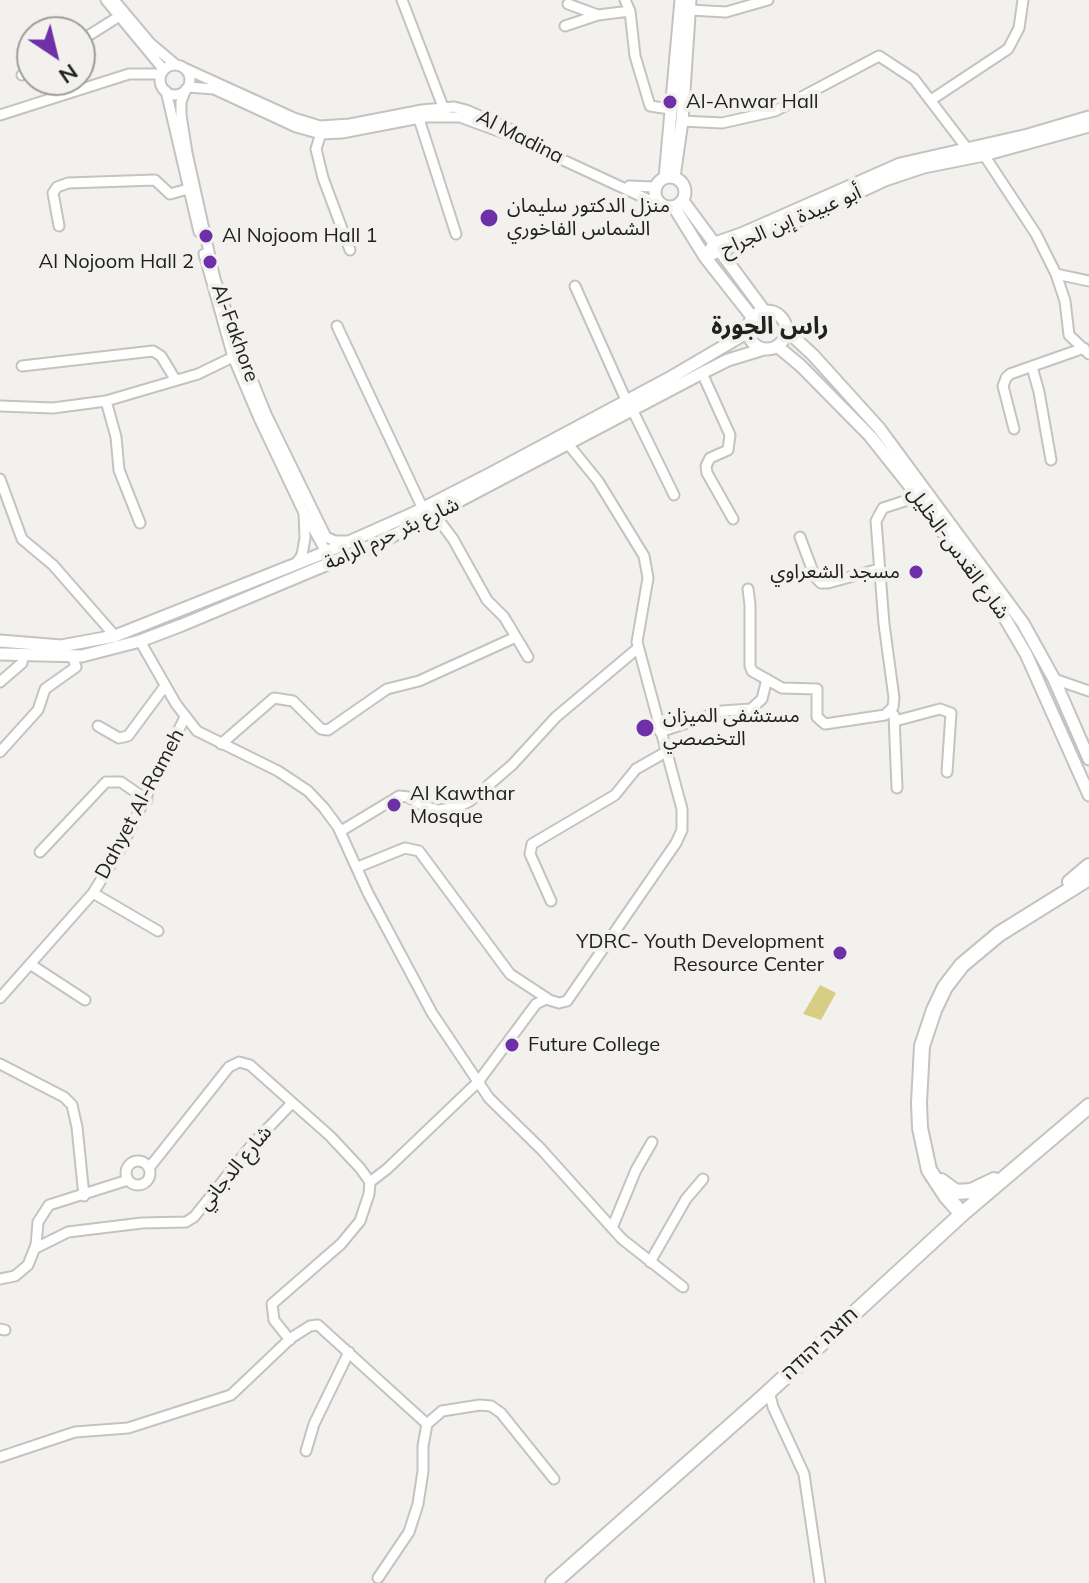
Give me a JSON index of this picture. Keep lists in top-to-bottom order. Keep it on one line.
{"streets":{"highway":["חוצה יהודה"],"main road":["أبو عبيدة إبن الجراح","شارع بئر حرم الرامة","شارع القدس-الخليل"],"street":["Al Madina","Al-Fakhore","Dahyet Al-Rameh","شارع الدجاني"]},"crossings":[["Al Madina","Al-Fakhore"],["Al-Fakhore","شارع بئر حرم الرامة"],["شارع بئر حرم الرامة","شارع القدس-الخليل"]],"districts":["راس الجورة"],"places":["Al-Anwar Hall","منزل الدكتور سليمان الشماس الفاخوري","Al Nojoom Hall 1","Al Nojoom Hall 2","مسجد الشعراوي","مستشفى الميزان التخصصي","Al Kawthar Mosque","YDRC- Youth Development Resource Center","Future College"],"north":"bottom right"}
